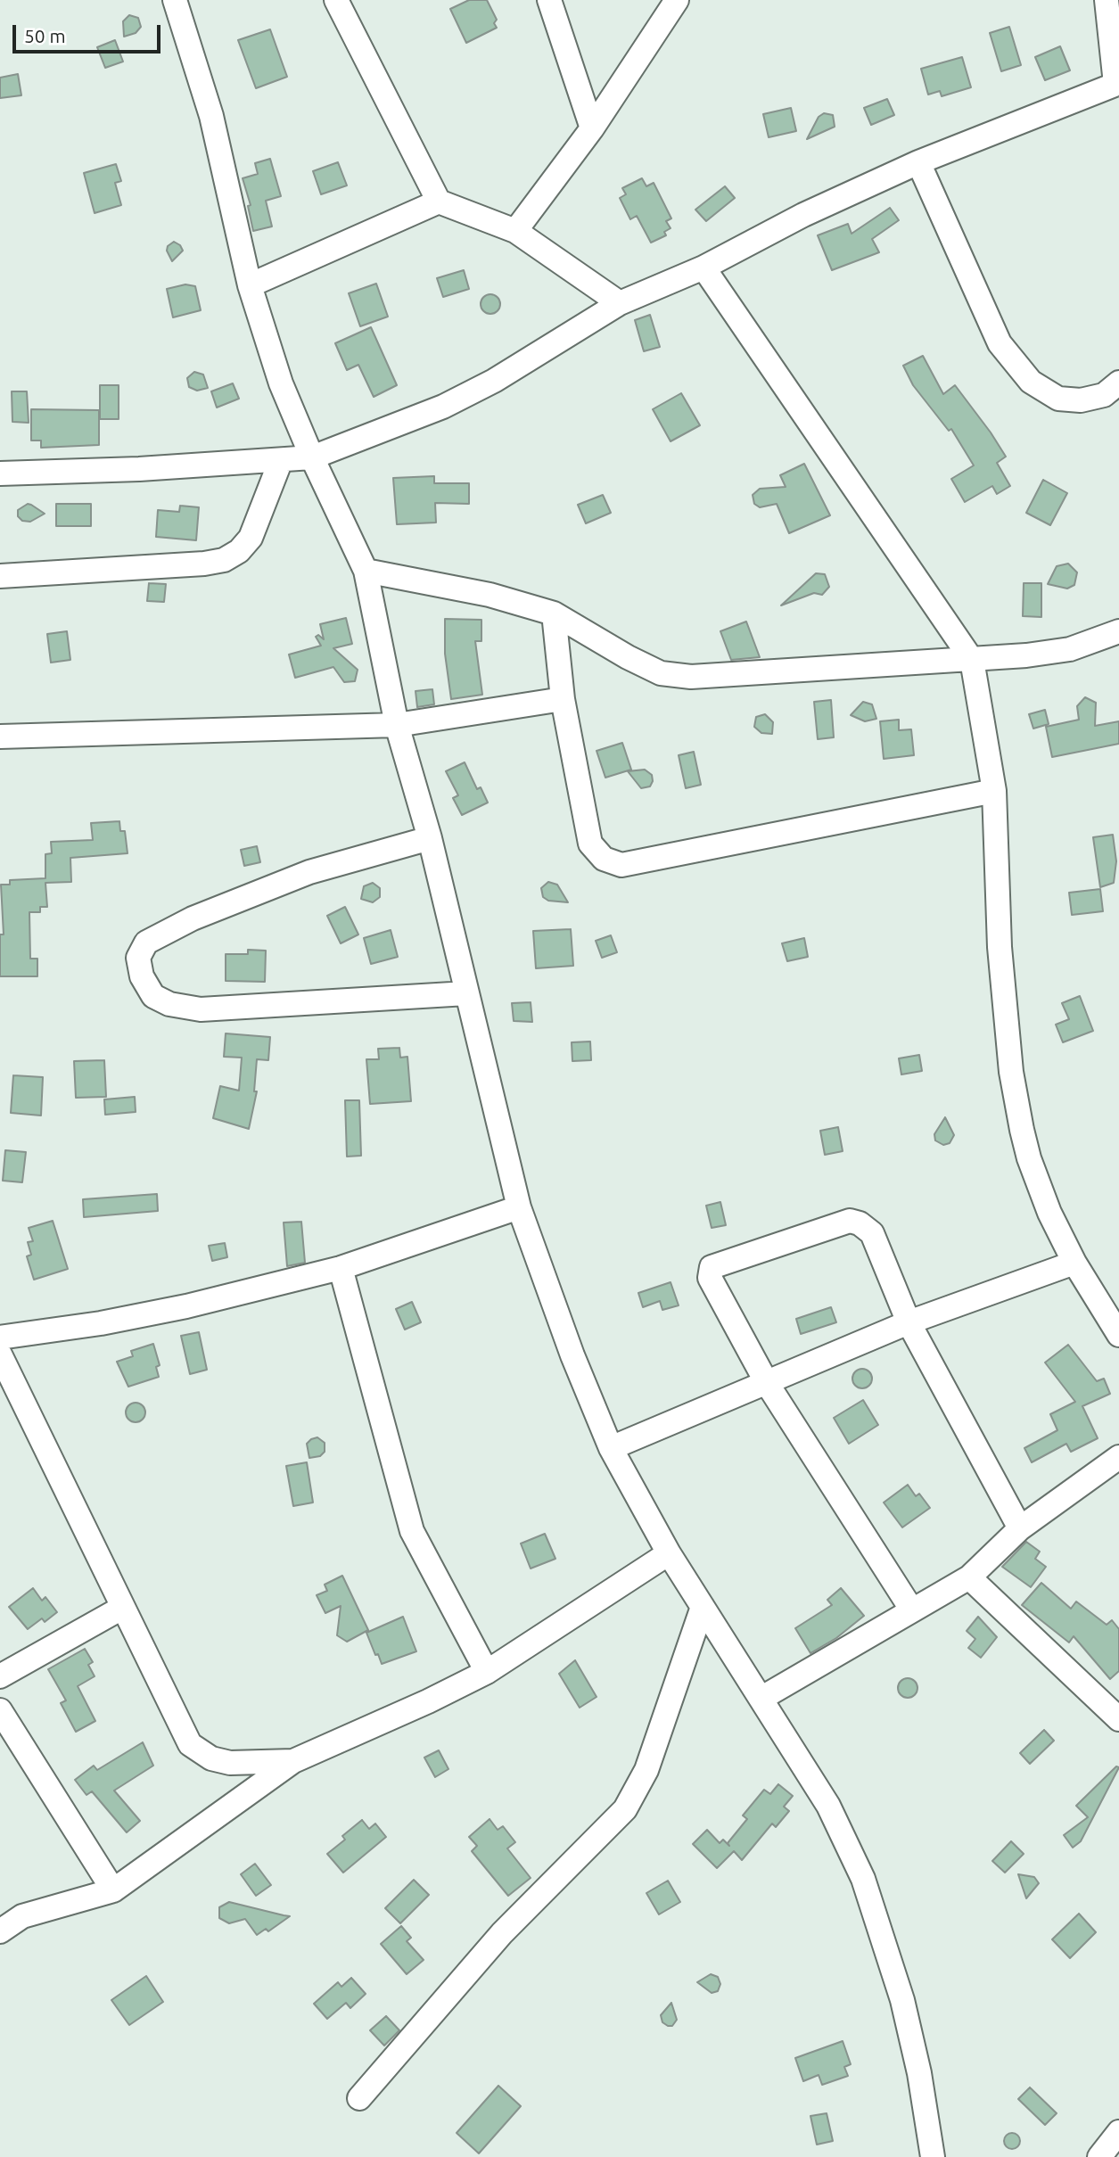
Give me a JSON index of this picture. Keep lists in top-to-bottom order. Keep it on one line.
{"scale_bar":"50 m"}
